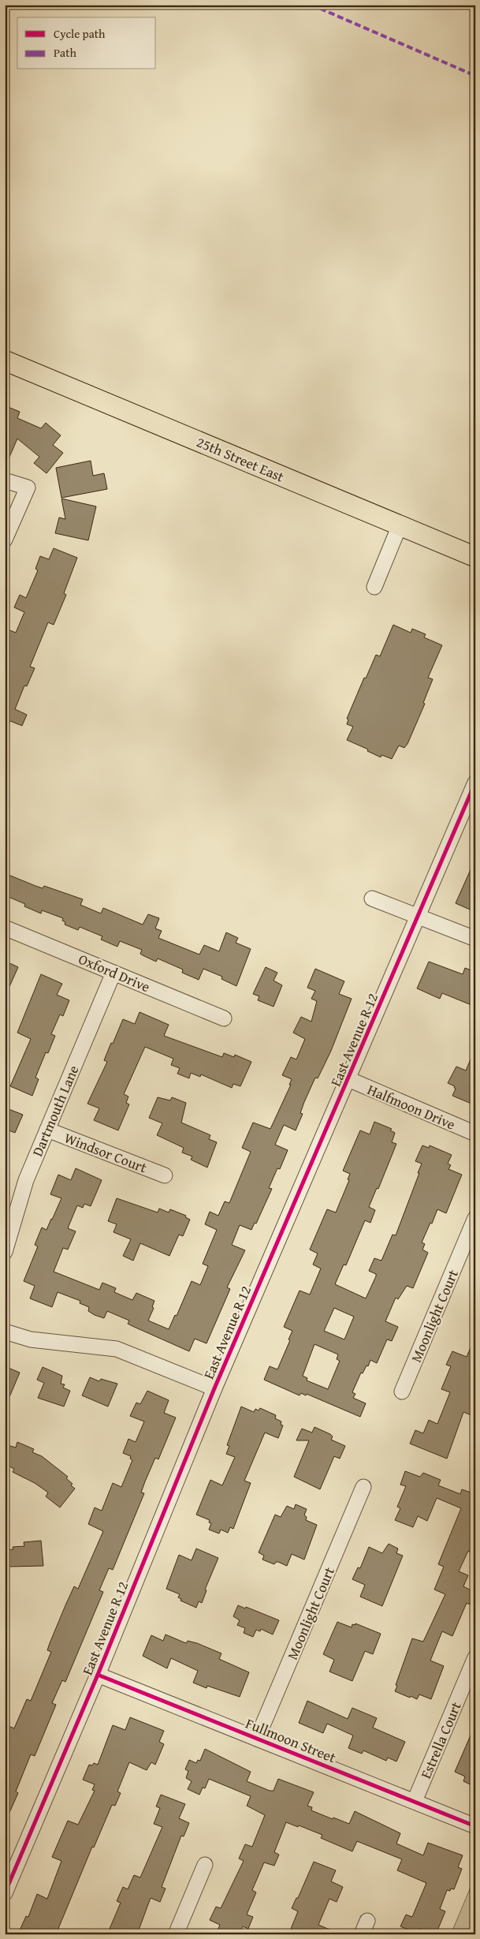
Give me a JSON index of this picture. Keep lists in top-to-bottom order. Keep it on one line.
{"streets":{"main road":["25th Street East"],"street":["Oxford Drive","East Avenue R 12","Halfmoon Drive","Dartmouth Lane","Windsor Court","Moonlight Court","Fullmoon Street","Estrella Court"]},"crossings":[["Oxford Drive","Dartmouth Lane"],["East Avenue R 12","Halfmoon Drive"],["East Avenue R 12","Fullmoon Street"],["Dartmouth Lane","Windsor Court"],["Moonlight Court","Fullmoon Street"],["Fullmoon Street","Estrella Court"]],"legend":["Cycle path","Path"]}
